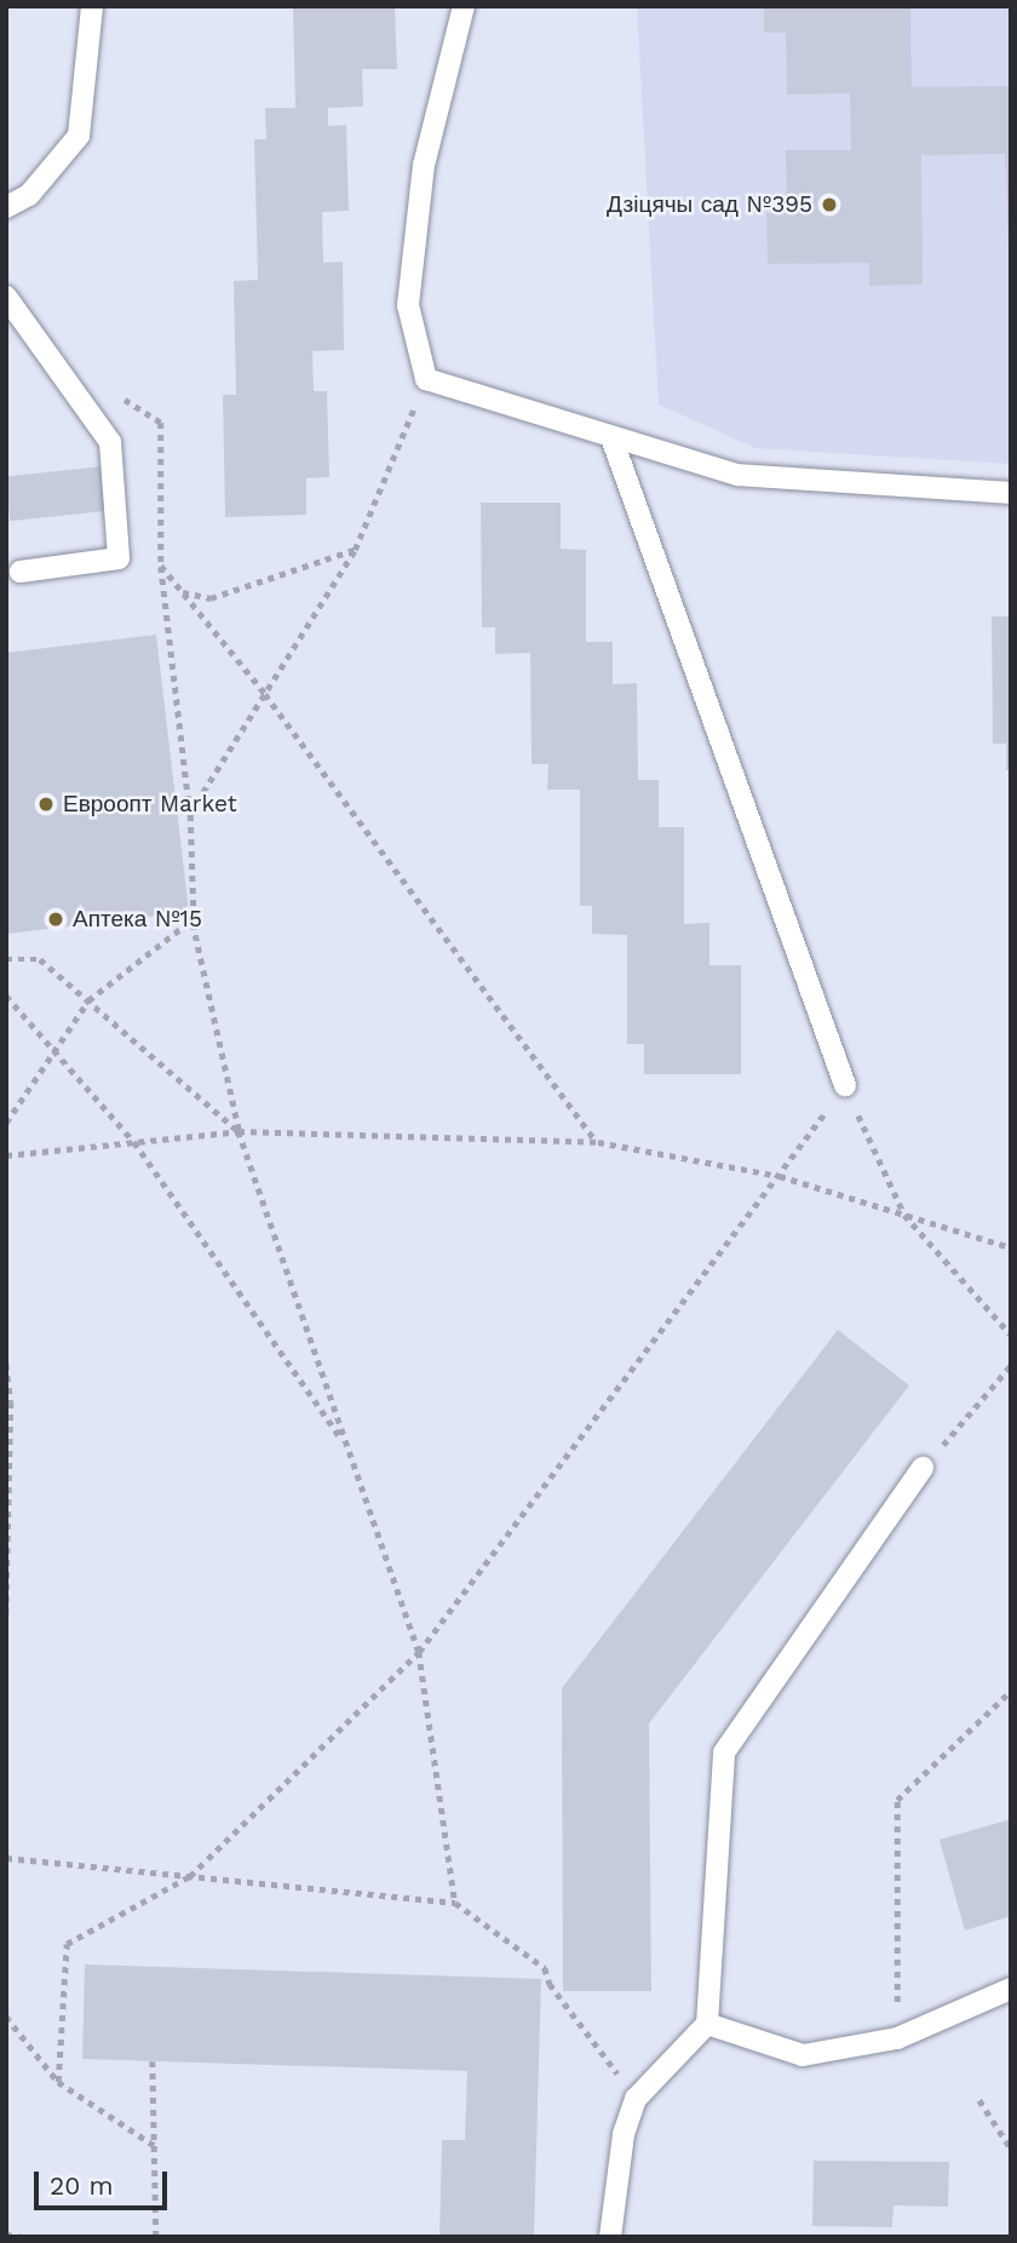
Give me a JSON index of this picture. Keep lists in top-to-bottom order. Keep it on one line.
{"places":["Дзіцячы сад №395","Евроопт Market","Аптека №15"],"scale_bar":"20 m"}
